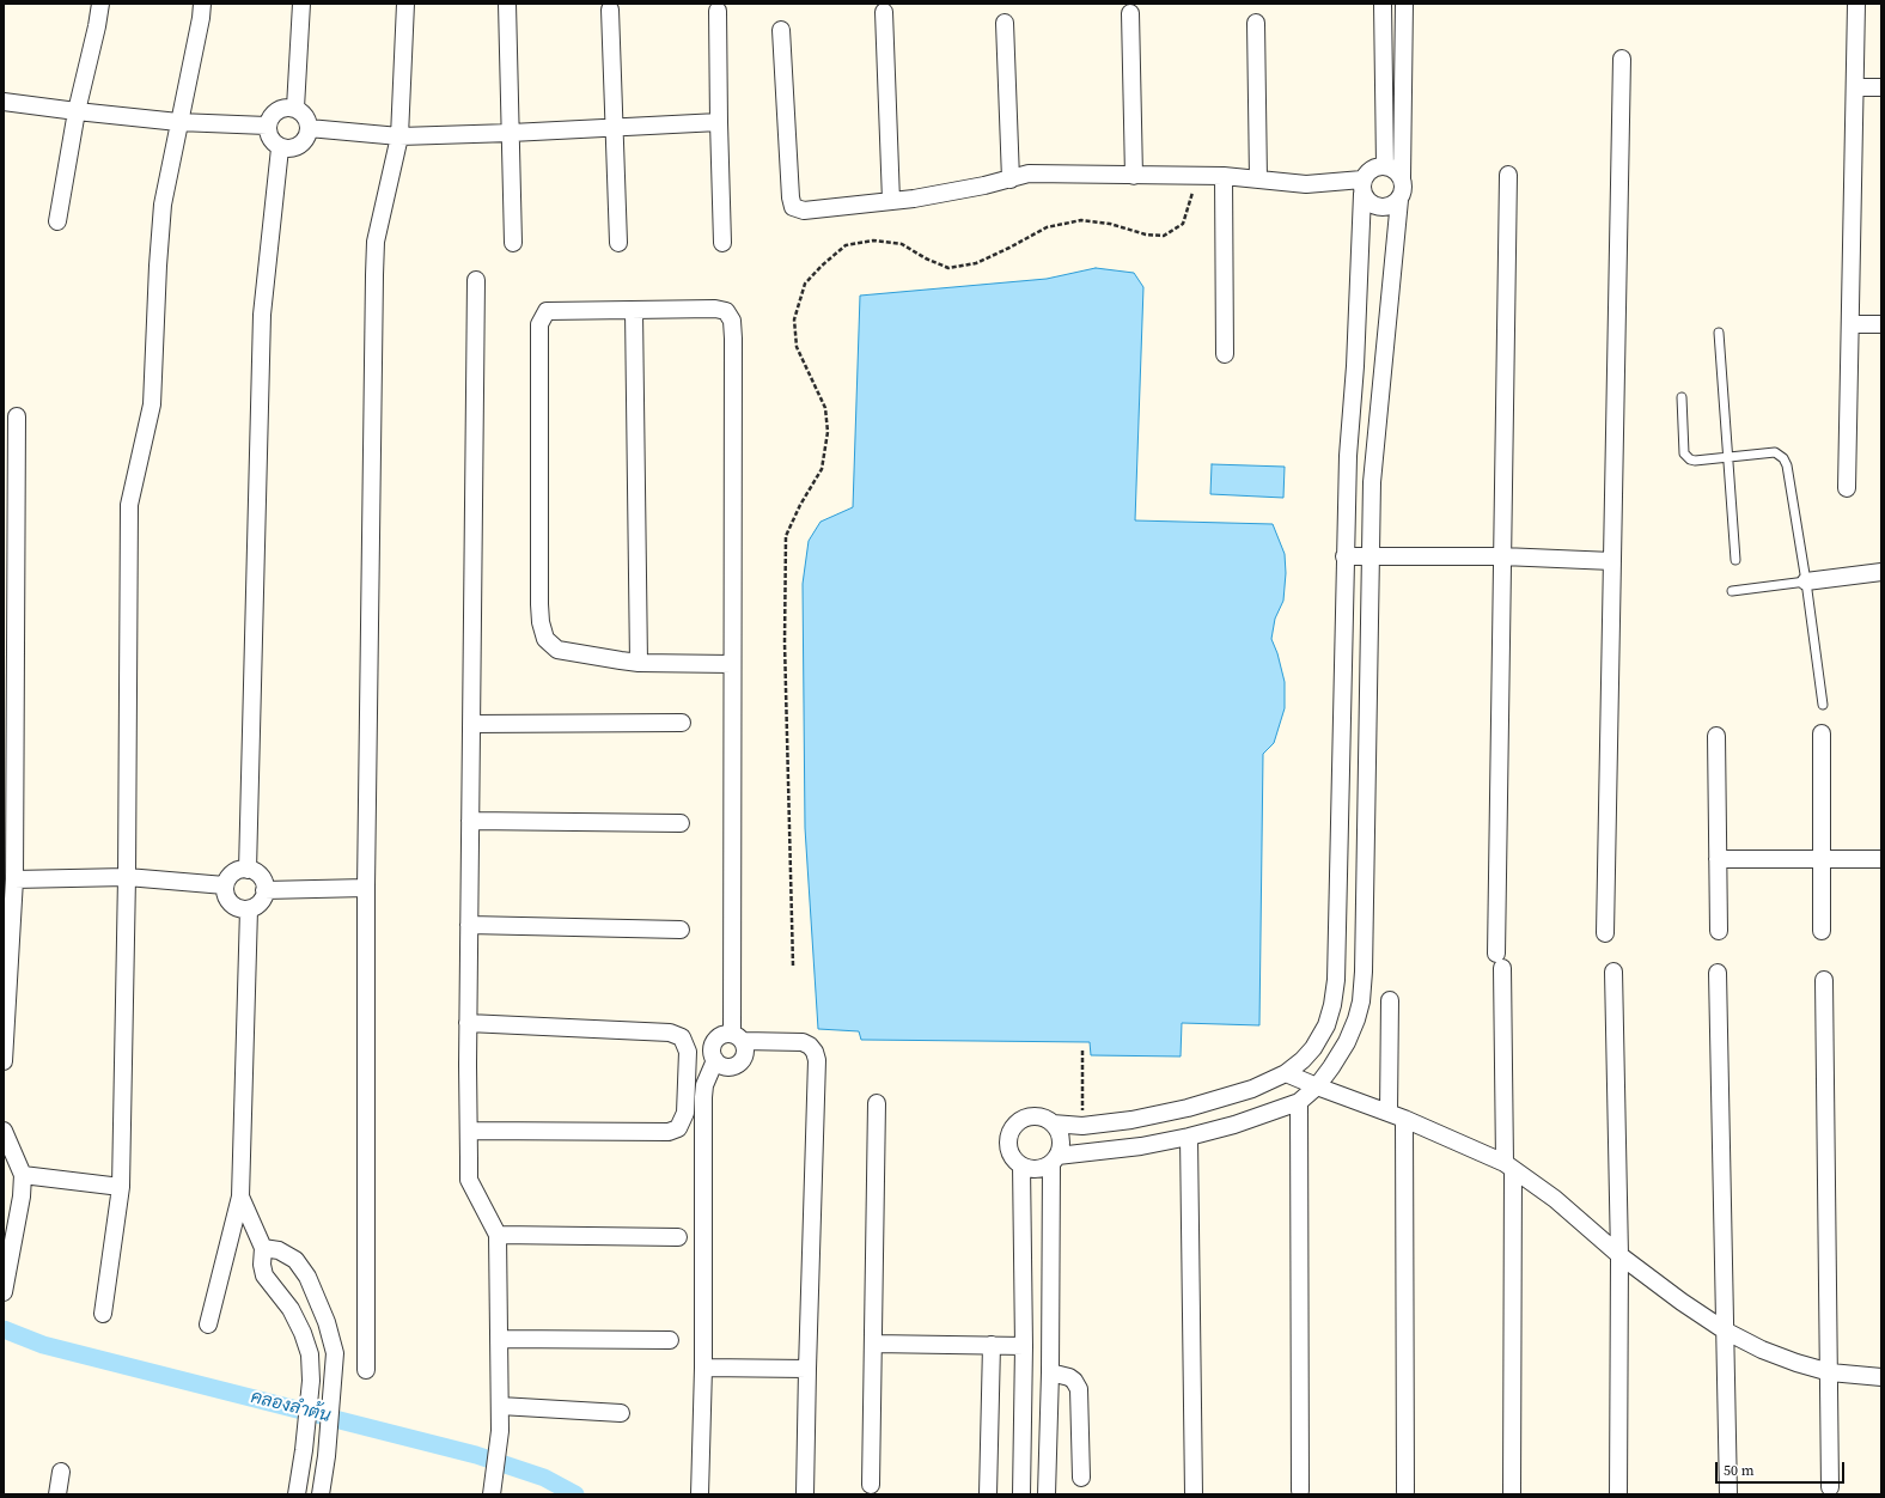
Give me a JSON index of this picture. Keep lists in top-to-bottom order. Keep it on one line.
{"water":["คลองลำต้น"],"scale_bar":"50 m"}
